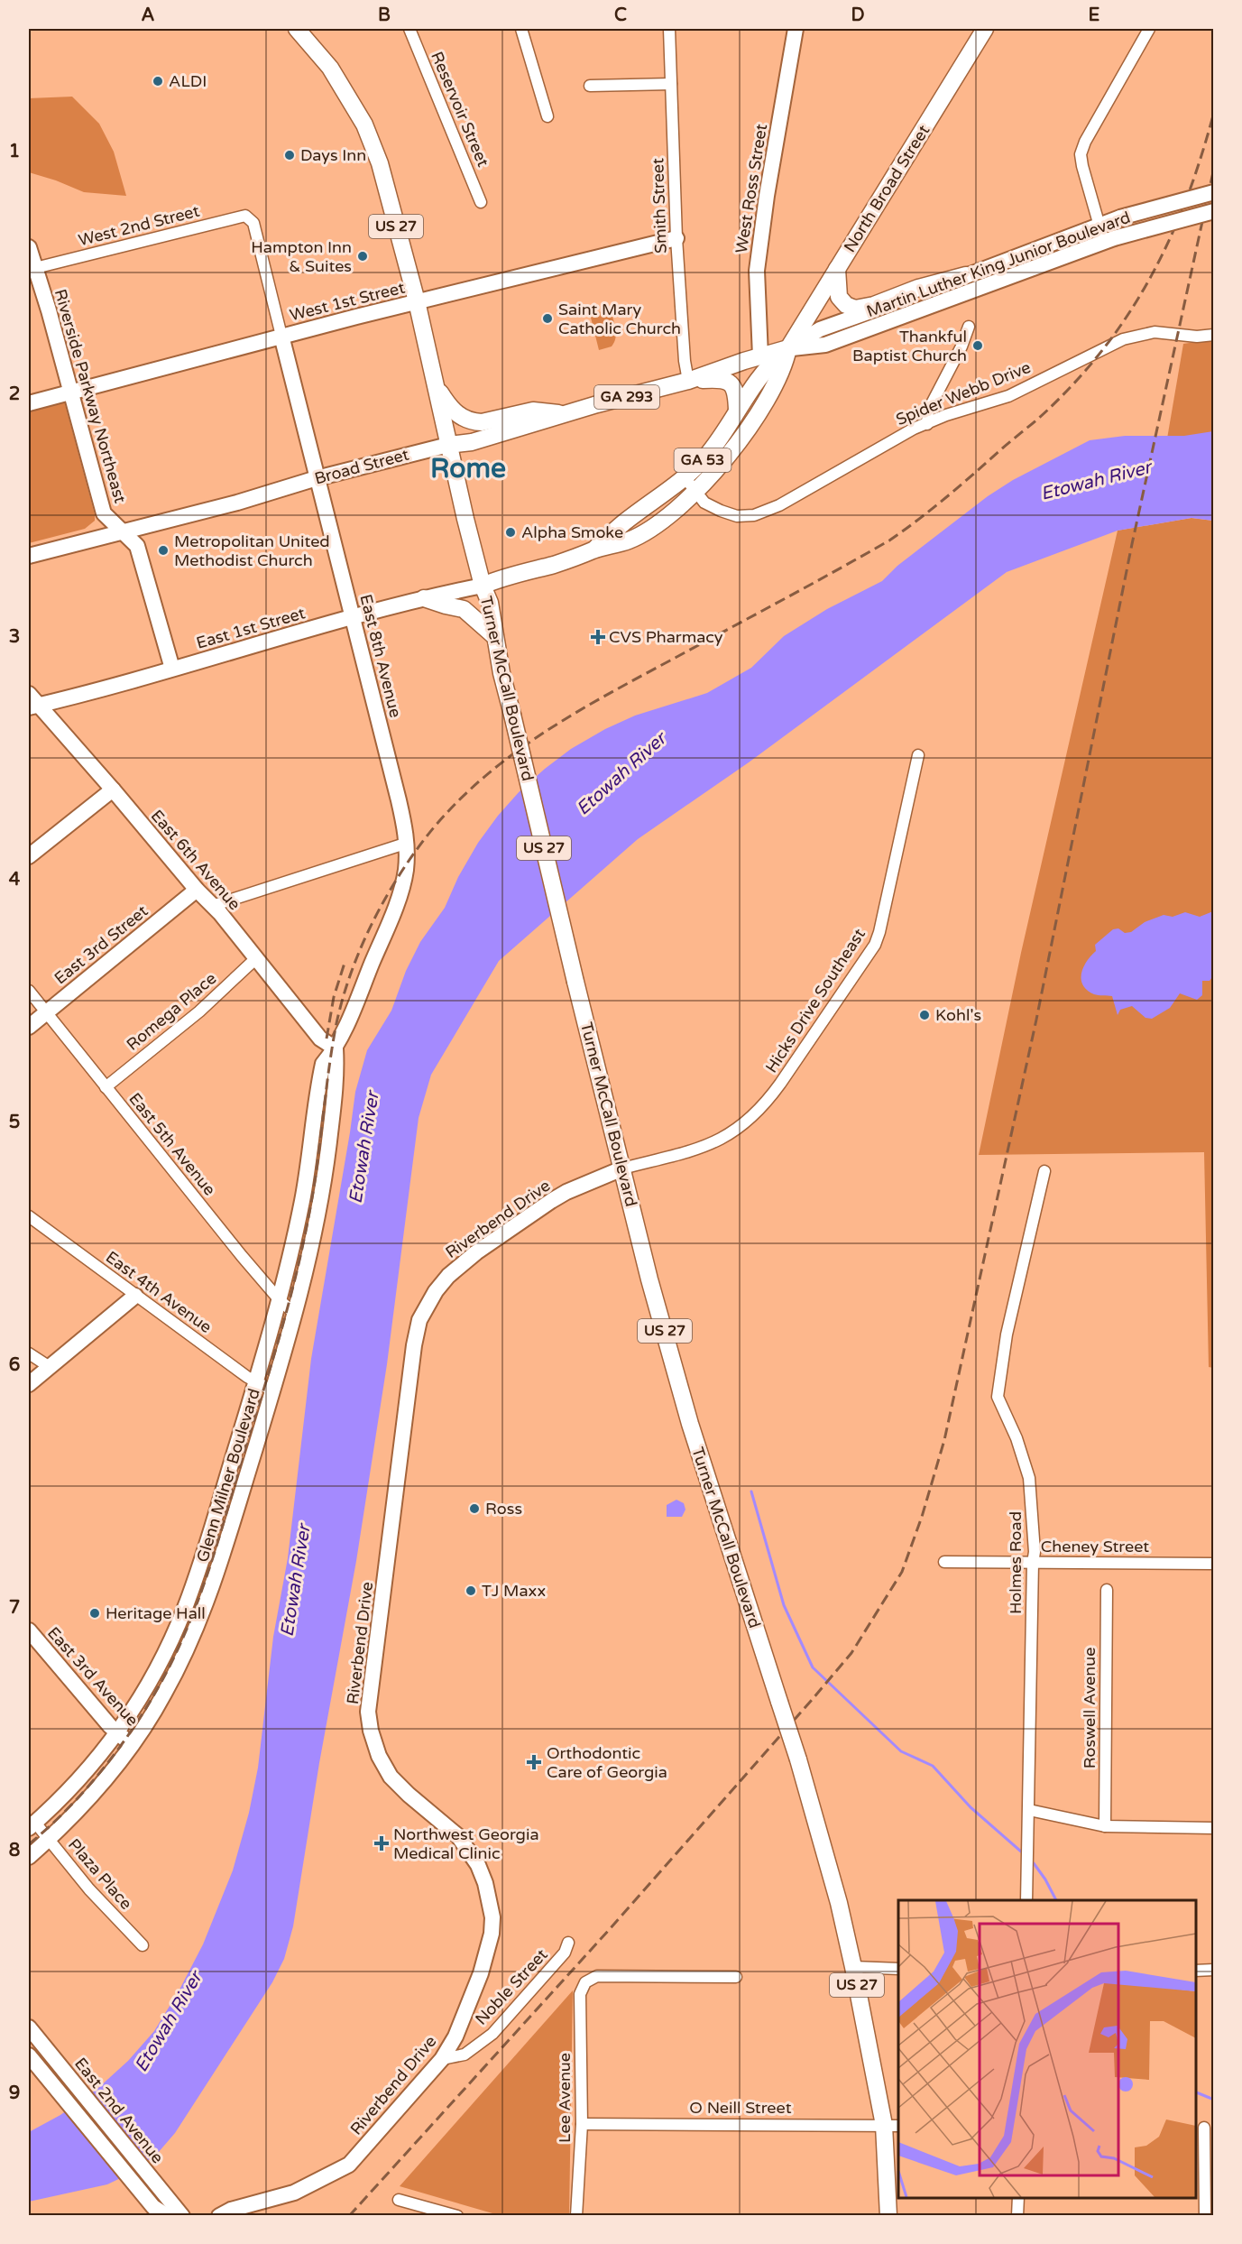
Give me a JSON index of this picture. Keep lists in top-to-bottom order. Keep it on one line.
{"streets":{"main road":["North Broad Street","US 27","Martin Luther King Junior Boulevard","GA 293","GA 53","Broad Street","Turner McCall Boulevard"],"street":["Reservoir Street","West Ross Street","Smith Street","West 2nd Street","West 1st Street","Spider Webb Drive","Riverside Parkway Northeast","East 1st Street","East 8th Avenue","East 6th Avenue","East 3rd Street","Hicks Drive Southeast","Romega Place","East 5th Avenue","Riverbend Drive","East 4th Avenue","Glenn Milner Boulevard","Cheney Street","Holmes Road","East 3rd Avenue","Roswell Avenue","Plaza Place","Noble Street","Lee Avenue","O Neill Street","East 2nd Avenue"]},"crossings":[["West Ross Street","Broad Street"],["North Broad Street","Martin Luther King Junior Boulevard"],["North Broad Street","GA 53"],["North Broad Street","Broad Street"],["Smith Street","West 1st Street"],["Smith Street","Broad Street"],["West 2nd Street","West 1st Street"],["West 2nd Street","Riverside Parkway Northeast"],["West 2nd Street","East 8th Avenue"],["Martin Luther King Junior Boulevard","Spider Webb Drive"],["Martin Luther King Junior Boulevard","GA 53"],["Martin Luther King Junior Boulevard","Broad Street"],["West 1st Street","Riverside Parkway Northeast"],["West 1st Street","East 8th Avenue"],["West 1st Street","Turner McCall Boulevard"],["Spider Webb Drive","GA 53"],["Riverside Parkway Northeast","Broad Street"],["Riverside Parkway Northeast","East 1st Street"],["GA 53","Broad Street"],["GA 53","East 1st Street"],["GA 53","Turner McCall Boulevard"],["Broad Street","East 8th Avenue"],["Broad Street","Turner McCall Boulevard"],["East 1st Street","East 8th Avenue"],["East 1st Street","Turner McCall Boulevard"],["East 1st Street","East 6th Avenue"],["East 8th Avenue","Glenn Milner Boulevard"],["Turner McCall Boulevard","Hicks Drive Southeast"],["Turner McCall Boulevard","Riverbend Drive"],["Turner McCall Boulevard","O Neill Street"],["East 6th Avenue","East 3rd Street"],["East 6th Avenue","Romega Place"],["East 6th Avenue","Glenn Milner Boulevard"],["East 3rd Street","East 5th Avenue"],["Hicks Drive Southeast","Riverbend Drive"],["Romega Place","East 5th Avenue"],["East 5th Avenue","Glenn Milner Boulevard"],["Riverbend Drive","Noble Street"],["East 4th Avenue","Glenn Milner Boulevard"],["Glenn Milner Boulevard","East 3rd Avenue"],["Glenn Milner Boulevard","Plaza Place"],["Cheney Street","Holmes Road"],["Lee Avenue","O Neill Street"]],"districts":["Rome"],"water":["Etowah River"],"places":{"other":["ALDI","Days Inn","Hampton Inn & Suites","Saint Mary Catholic Church","Thankful Baptist Church","Alpha Smoke","Metropolitan United Methodist Church","Kohl's","Ross","TJ Maxx","Heritage Hall"],"health":["CVS Pharmacy","Orthodontic Care of Georgia","Northwest Georgia Medical Clinic"]},"grid":{"columns":["A","B","C","D","E"],"rows":["1","2","3","4","5","6","7","8","9"]}}
